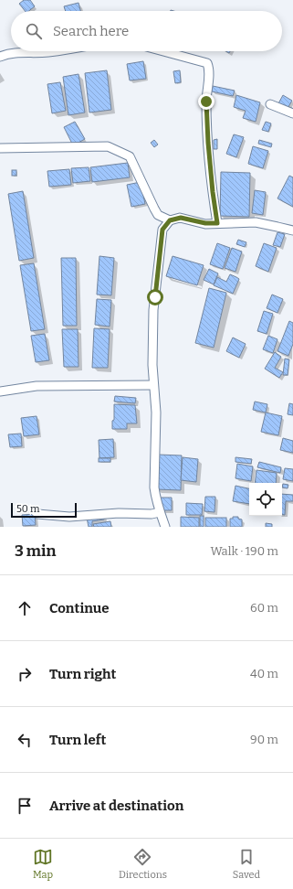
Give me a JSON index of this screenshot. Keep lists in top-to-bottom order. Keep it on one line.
{"scale_bar":"50 m","page":{"search":"Search here","scale":"50 m","heading":["3 min","Walk · 190 m"],"list":[["Continue","60 m"],["Turn right","40 m"],["Turn left","90 m"],"Arrive at destination"],"nav":["Map","Directions","Saved"]}}
